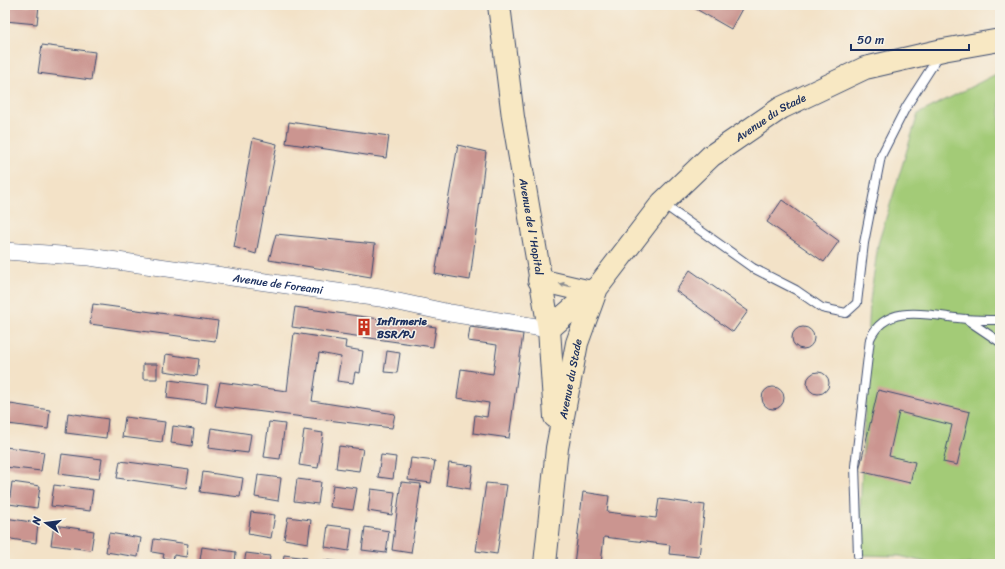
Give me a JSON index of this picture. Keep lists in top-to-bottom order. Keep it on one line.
{"streets":{"street":["Avenue du Stade","Avenue de l 'Hopital","Avenue de Foreami"]},"crossings":[["Avenue du Stade","Avenue de l 'Hopital"],["Avenue du Stade","Avenue de Foreami"],["Avenue de l 'Hopital","Avenue de Foreami"]],"places":{"building":["Infirmerie BSR/PJ"]},"scale_bar":"50 m","north":"left"}
